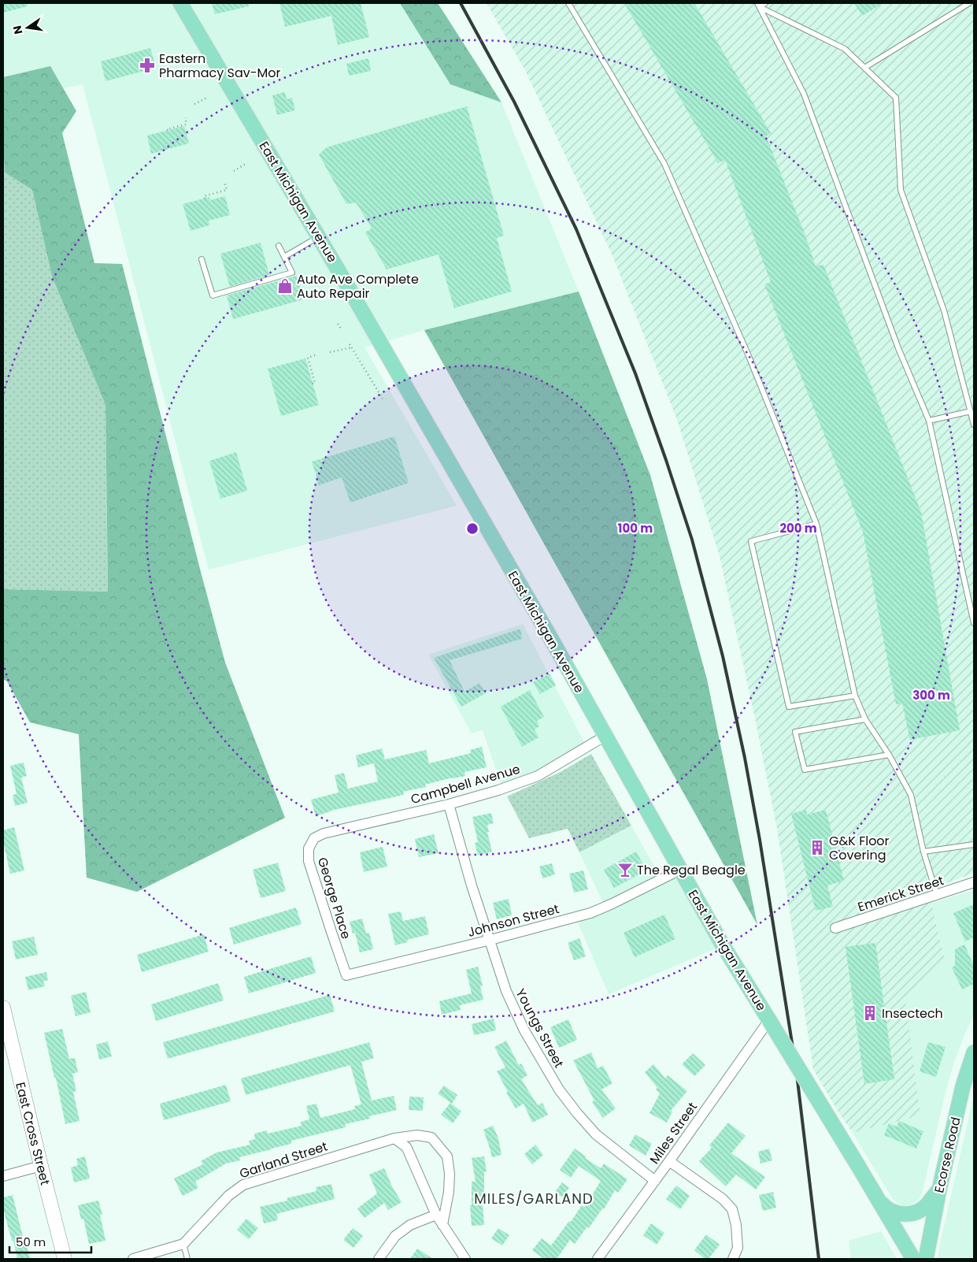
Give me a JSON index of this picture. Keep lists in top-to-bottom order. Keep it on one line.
{"streets":{"main road":["East Michigan Avenue","Ecorse Road"],"street":["Campbell Avenue","Emerick Street","George Place","Johnson Street","Youngs Street","Miles Street","East Cross Street","Garland Street"]},"crossings":[["East Michigan Avenue","Campbell Avenue"],["East Michigan Avenue","Johnson Street"],["East Michigan Avenue","Miles Street"],["Campbell Avenue","George Place"],["Campbell Avenue","Youngs Street"],["George Place","Johnson Street"],["Johnson Street","Youngs Street"],["Youngs Street","Miles Street"]],"districts":["MILES/GARLAND"],"places":{"pharmacy":["Eastern Pharmacy Sav-Mor"],"shop":["Auto Ave Complete Auto Repair"],"building":["G&K Floor Covering","Insectech"],"bar":["The Regal Beagle"]},"scale_bar":"50 m","north":"left","rings":["100 m","200 m","300 m"]}
